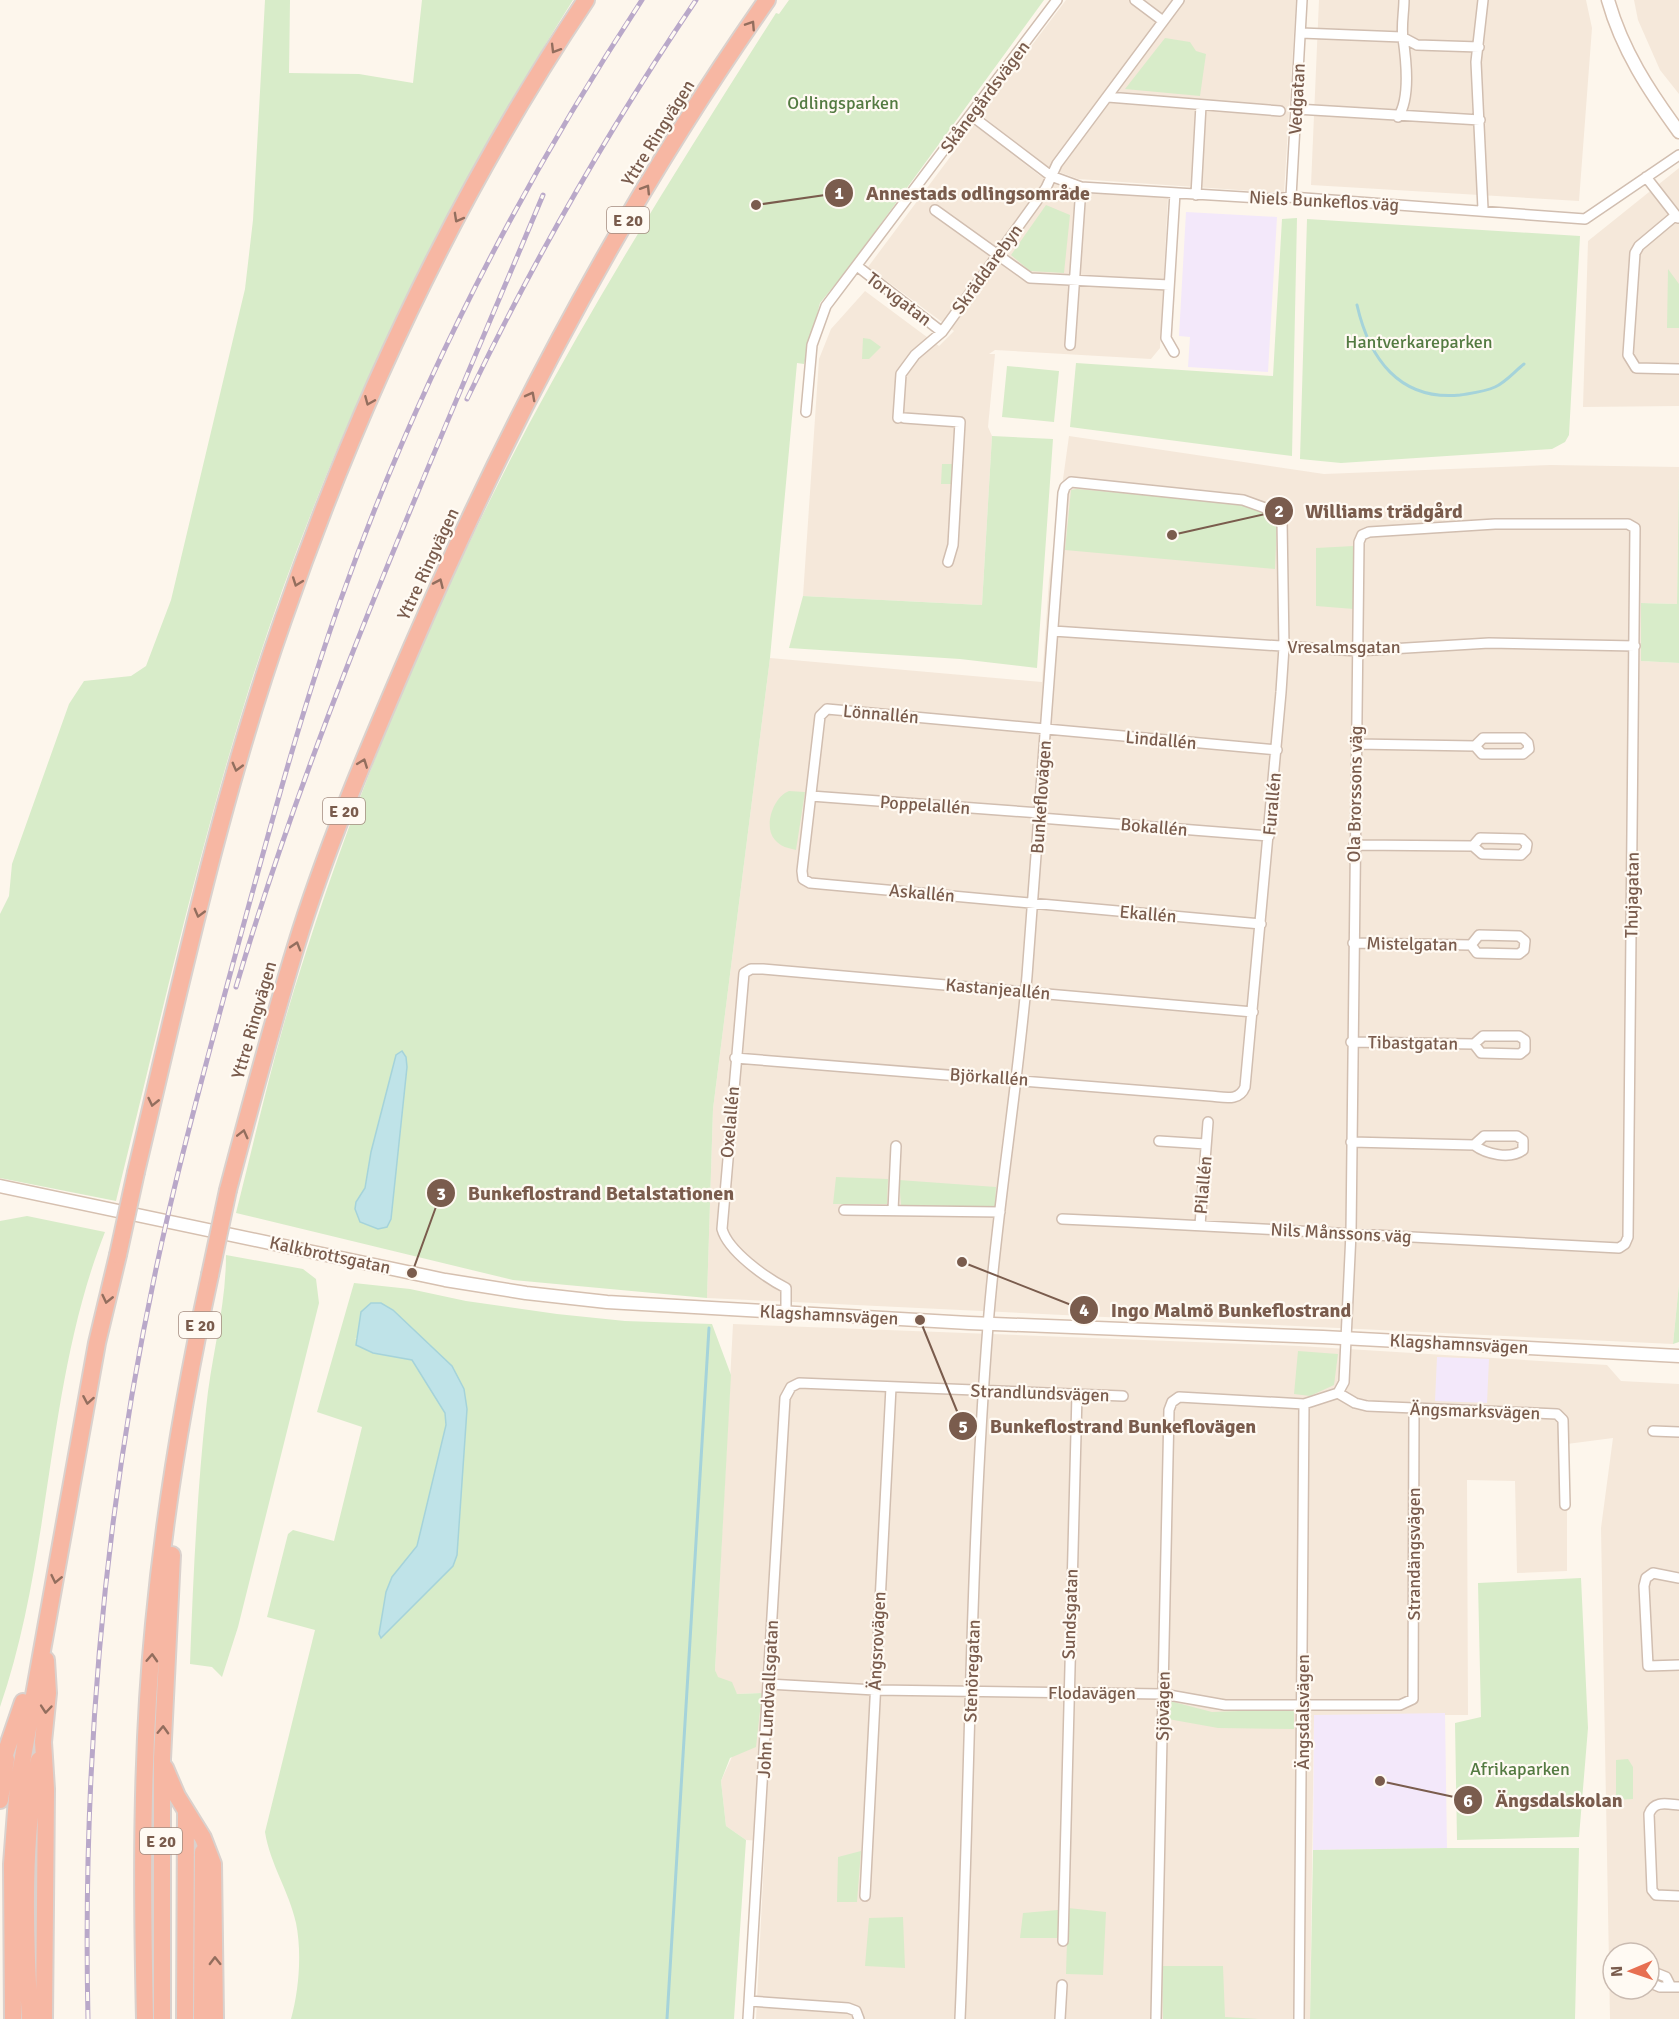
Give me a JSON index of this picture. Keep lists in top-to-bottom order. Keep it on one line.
{"streets":{"highway":["Yttre Ringvägen","E 20"],"street":["Skånegårdsvägen","Vedgatan","Niels Bunkeflos väg","Skräddarebyn","Torvgatan","Vresalmsgatan","Lönnallén","Lindallén","Ola Brorssons väg","Bunkeflovägen","Furallén","Poppelallén","Bokallén","Askallén","Thujagatan","Ekallén","Mistelgatan","Kastanjeallén","Tibastgatan","Björkallén","Oxelallén","Pilallén","Nils Månssons väg","Kalkbrottsgatan","Klagshamnsvägen","Strandlundsvägen","Ängsmarksvägen","Strandängsvägen","Sundsgatan","Ängsrovägen","Stenöregatan","Flodavägen","John Lundvallsgatan","Sjövägen","Ängsdalsvägen"]},"crossings":[["Skånegårdsvägen","Niels Bunkeflos väg"],["Skånegårdsvägen","Torvgatan"],["Vedgatan","Niels Bunkeflos väg"],["Yttre Ringvägen","E 20"],["Niels Bunkeflos väg","Skräddarebyn"],["Skräddarebyn","Torvgatan"],["Vresalmsgatan","Ola Brorssons väg"],["Vresalmsgatan","Bunkeflovägen"],["Vresalmsgatan","Furallén"],["Vresalmsgatan","Thujagatan"],["Lönnallén","Lindallén"],["Lönnallén","Bunkeflovägen"],["Lönnallén","Poppelallén"],["Lönnallén","Askallén"],["Lindallén","Bunkeflovägen"],["Lindallén","Furallén"],["Ola Brorssons väg","Thujagatan"],["Ola Brorssons väg","Mistelgatan"],["Ola Brorssons väg","Tibastgatan"],["Ola Brorssons väg","Nils Månssons väg"],["Ola Brorssons väg","Klagshamnsvägen"],["Bunkeflovägen","Furallén"],["Bunkeflovägen","Poppelallén"],["Bunkeflovägen","Bokallén"],["Bunkeflovägen","Askallén"],["Bunkeflovägen","Ekallén"],["Bunkeflovägen","Kastanjeallén"],["Bunkeflovägen","Björkallén"],["Bunkeflovägen","Klagshamnsvägen"],["Bunkeflovägen","Stenöregatan"],["Furallén","Bokallén"],["Furallén","Ekallén"],["Furallén","Kastanjeallén"],["Furallén","Björkallén"],["Poppelallén","Bokallén"],["Askallén","Ekallén"],["Thujagatan","Nils Månssons väg"],["Kastanjeallén","Oxelallén"],["Björkallén","Oxelallén"],["Oxelallén","Klagshamnsvägen"],["Pilallén","Nils Månssons väg"],["Kalkbrottsgatan","Klagshamnsvägen"],["Klagshamnsvägen","Stenöregatan"],["Strandlundsvägen","Sundsgatan"],["Strandlundsvägen","Ängsrovägen"],["Strandlundsvägen","Stenöregatan"],["Strandlundsvägen","John Lundvallsgatan"],["Ängsmarksvägen","Strandängsvägen"],["Strandängsvägen","Flodavägen"],["Sundsgatan","Flodavägen"],["Ängsrovägen","Flodavägen"],["Stenöregatan","Flodavägen"],["Flodavägen","John Lundvallsgatan"],["Flodavägen","Sjövägen"],["Flodavägen","Ängsdalsvägen"],["Sjövägen","Ängsdalsvägen"]],"parks":["Odlingsparken","Hantverkareparken","Afrikaparken"],"places":["Annestads odlingsområde","Williams trädgård","Ingo Malmö Bunkeflostrand","Bunkeflostrand Betalstationen","Bunkeflostrand Bunkeflovägen","Ängsdalskolan"],"north":"left"}
